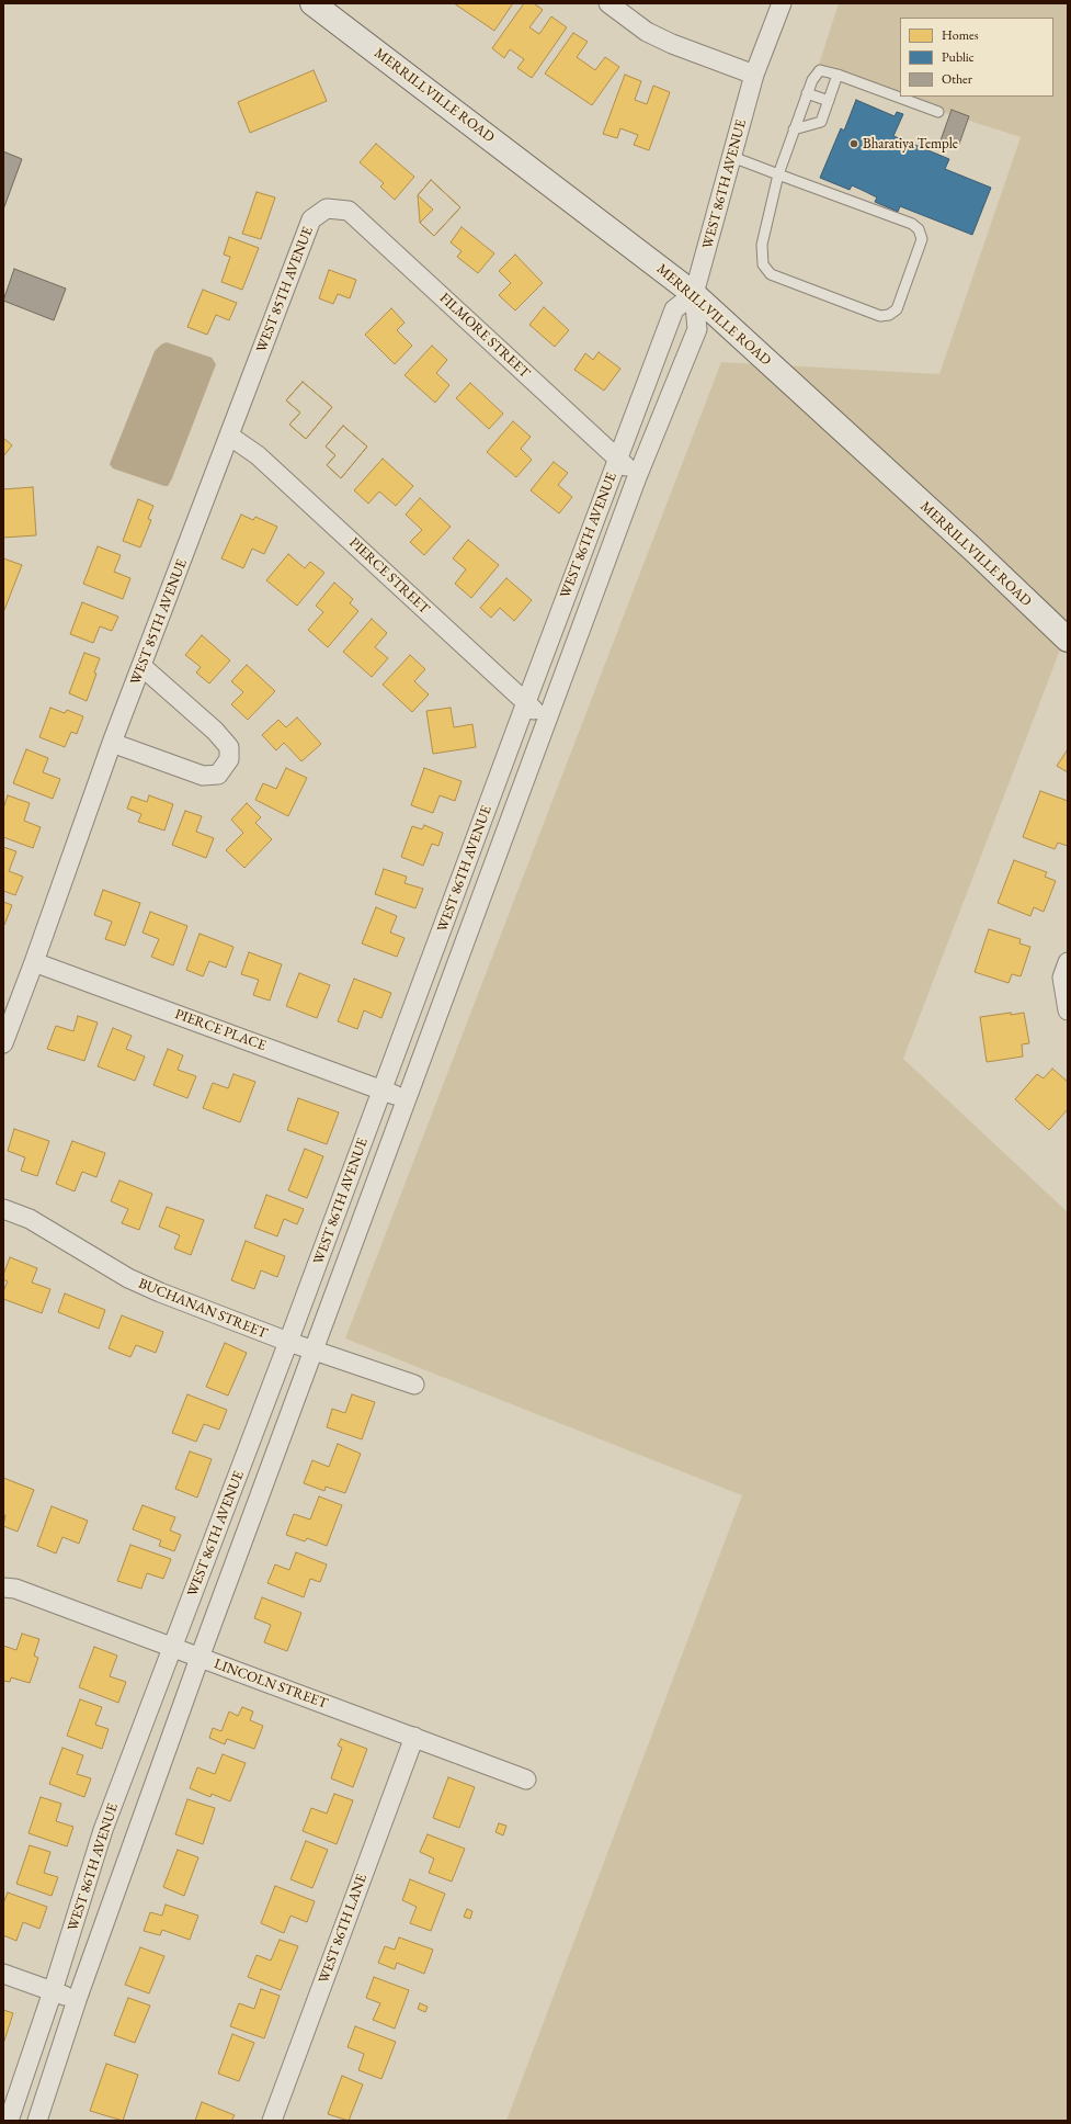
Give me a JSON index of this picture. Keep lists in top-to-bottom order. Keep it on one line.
{"streets":{"street":["MERRILLVILLE ROAD","WEST 86TH AVENUE","WEST 85TH AVENUE","FILMORE STREET","PIERCE STREET","PIERCE PLACE","BUCHANAN STREET","LINCOLN STREET","WEST 86TH LANE"]},"crossings":[["MERRILLVILLE ROAD","WEST 86TH AVENUE"],["WEST 86TH AVENUE","FILMORE STREET"],["WEST 86TH AVENUE","PIERCE STREET"],["WEST 86TH AVENUE","PIERCE PLACE"],["WEST 86TH AVENUE","BUCHANAN STREET"],["WEST 86TH AVENUE","LINCOLN STREET"],["WEST 85TH AVENUE","FILMORE STREET"],["WEST 85TH AVENUE","PIERCE STREET"],["WEST 85TH AVENUE","PIERCE PLACE"],["LINCOLN STREET","WEST 86TH LANE"]],"places":["Bharatiya Temple"],"legend":["Homes","Public","Other"]}
